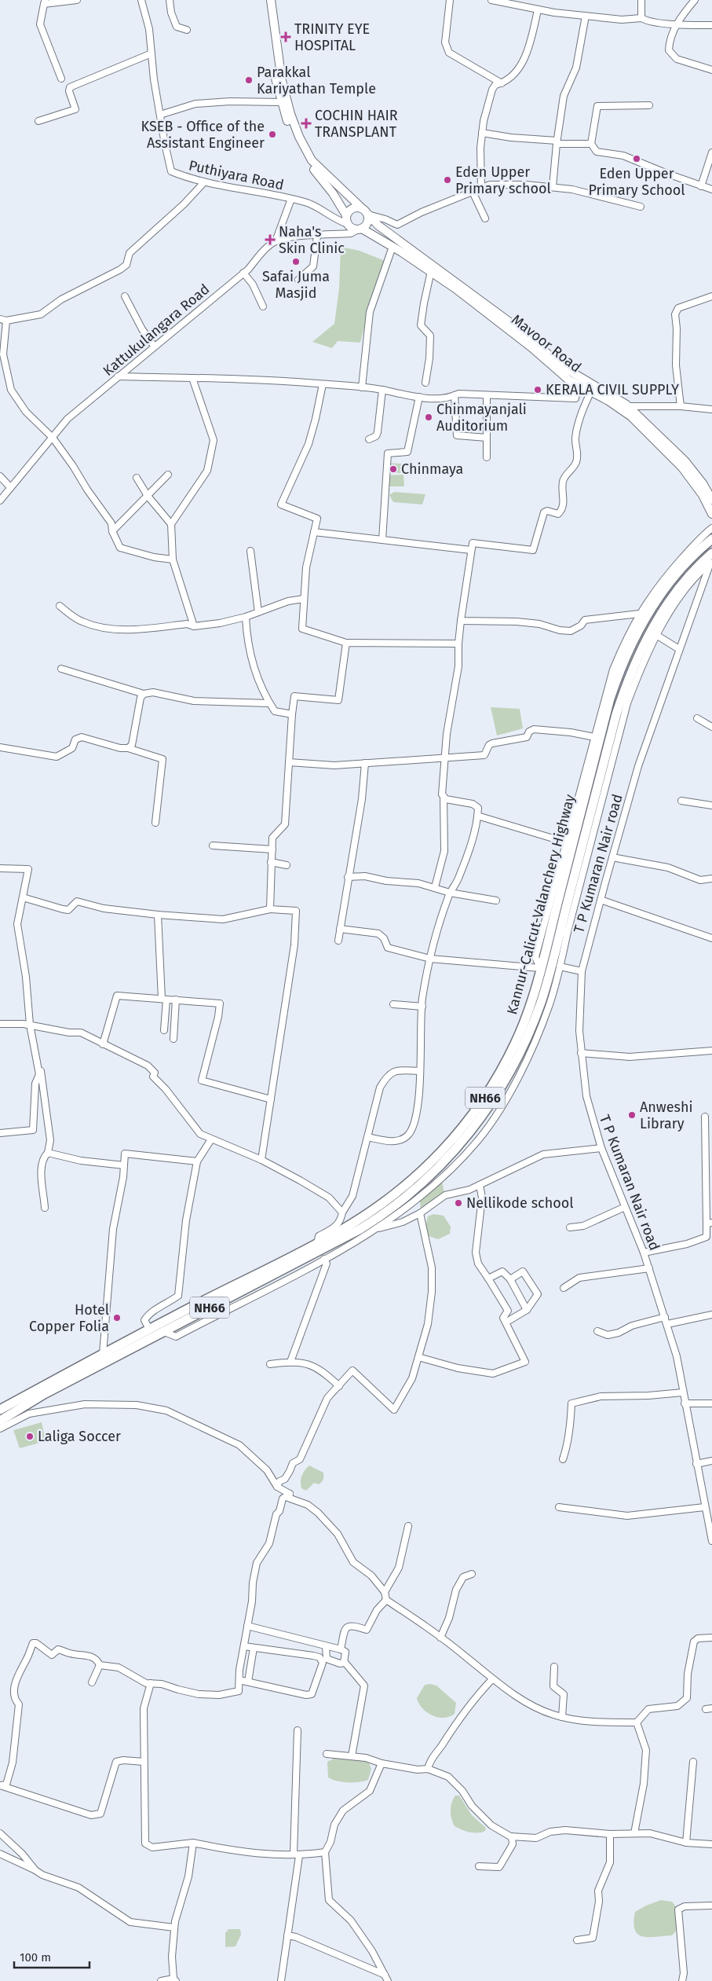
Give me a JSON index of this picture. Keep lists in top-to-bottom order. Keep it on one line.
{"streets":{"highway":["Kannur-Calicut-Valanchery Highway","NH66"],"main road":["Mavoor Road"],"street":["Puthiyara Road","Kattukulangara Road","T P Kumaran Nair road"]},"crossings":[["Puthiyara Road","Kattukulangara Road"],["Puthiyara Road","Mavoor Road"],["Kattukulangara Road","Mavoor Road"],["T P Kumaran Nair road","Kannur-Calicut-Valanchery Highway"]],"places":{"health":["TRINITY EYE HOSPITAL","COCHIN HAIR TRANSPLANT","Naha's Skin Clinic"],"other":["Parakkal Kariyathan Temple","KSEB - Office of the Assistant Engineer","Eden Upper Primary School","Eden Upper Primary school","Safai Juma Masjid","KERALA CIVIL SUPPLY","Chinmayanjali Auditorium","Chinmaya","Anweshi Library","Nellikode school","Hotel Copper Folia","Laliga Soccer"]},"scale_bar":"100 m"}
